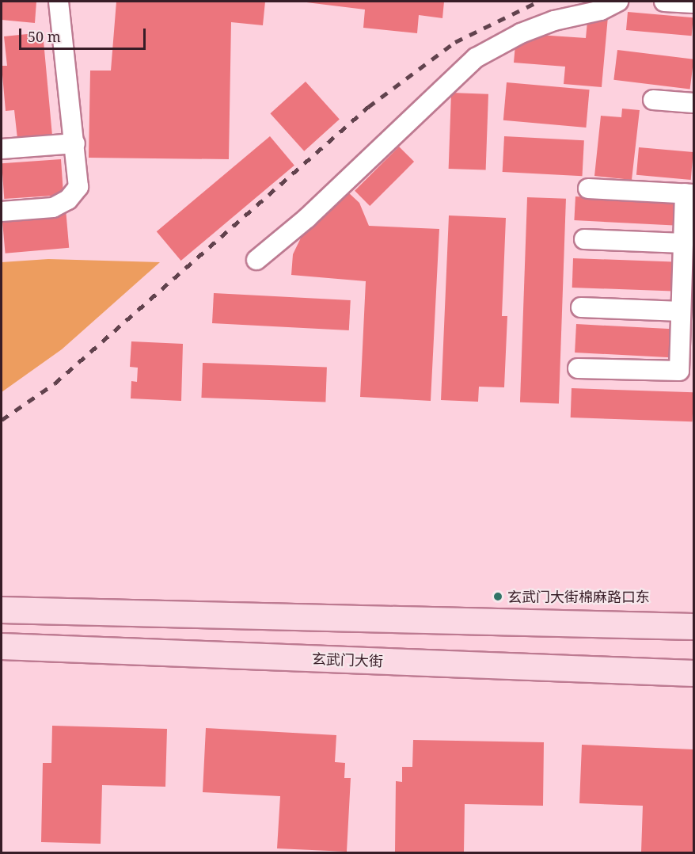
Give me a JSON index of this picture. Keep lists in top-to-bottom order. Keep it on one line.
{"streets":{"main road":["玄武门大街"]},"places":["玄武门大街棉麻路口东"],"scale_bar":"50 m"}
